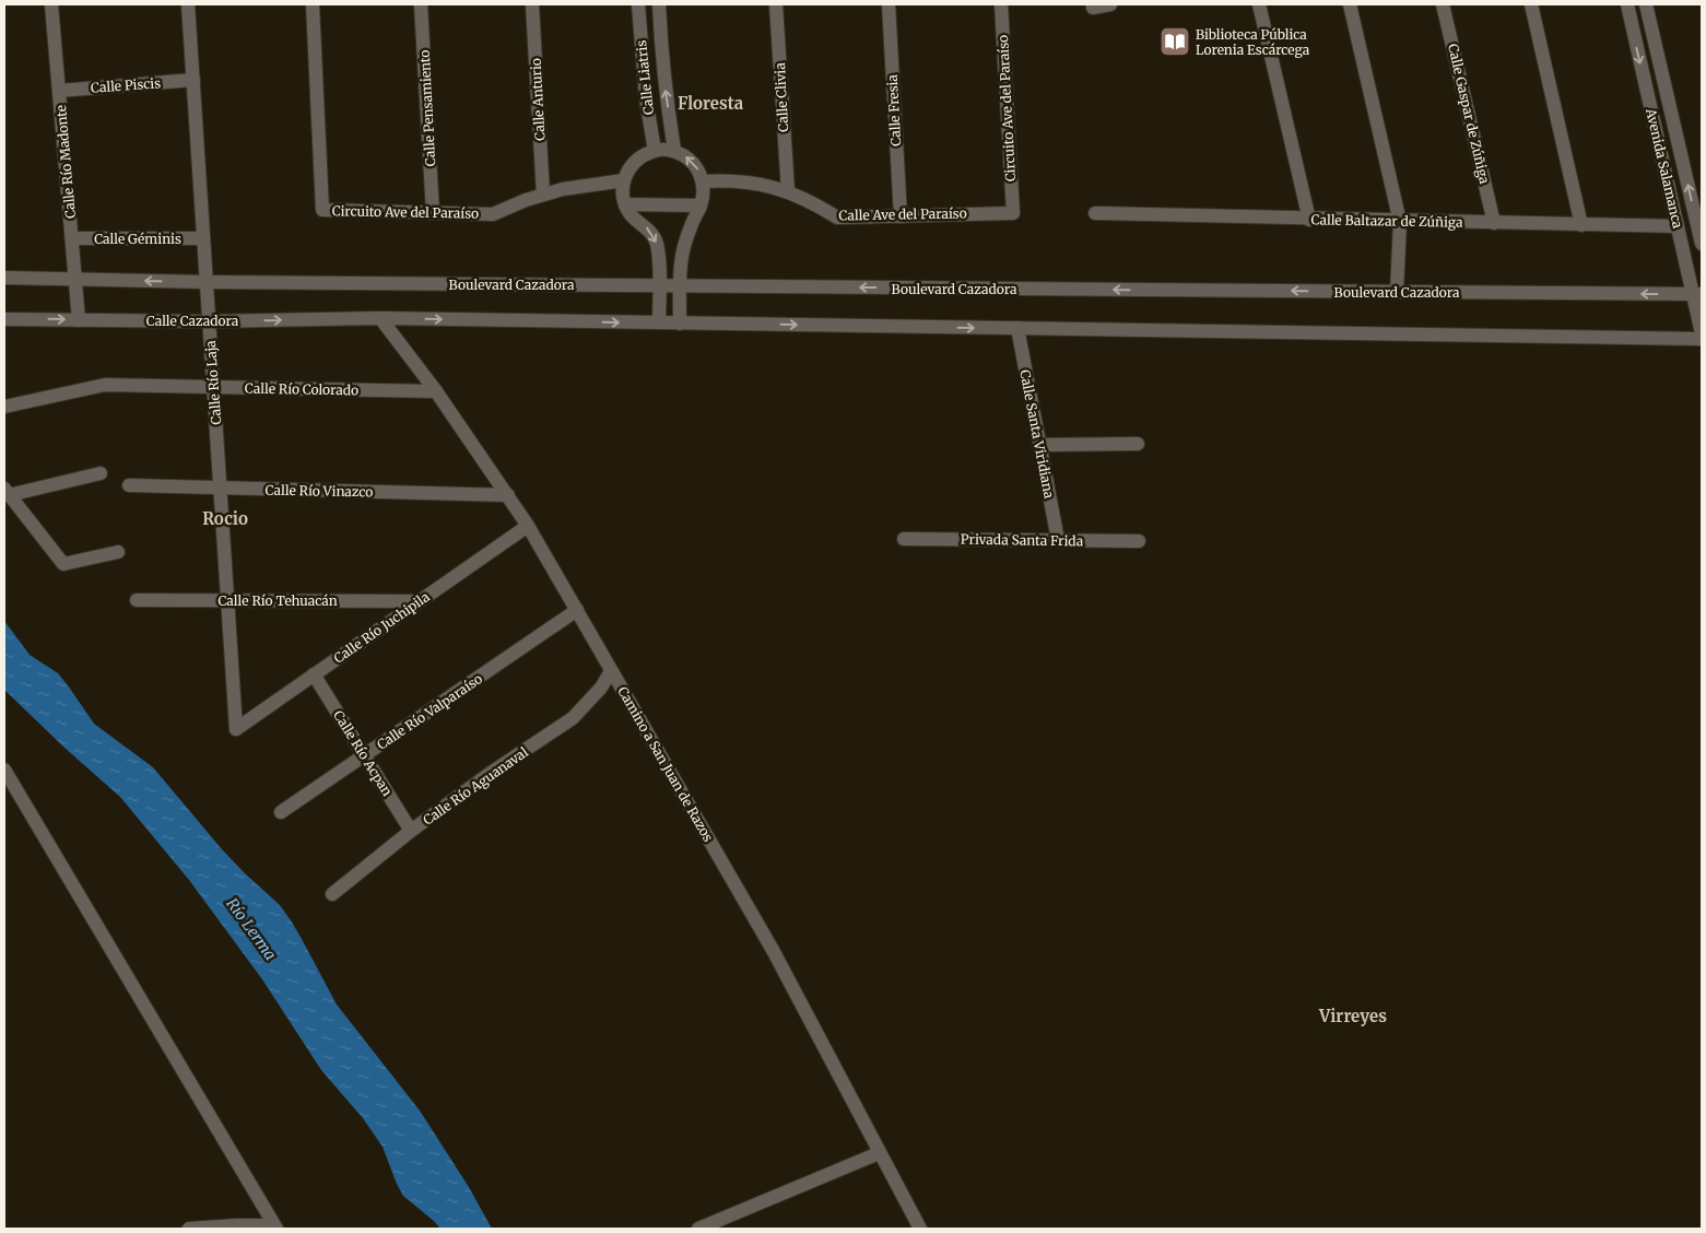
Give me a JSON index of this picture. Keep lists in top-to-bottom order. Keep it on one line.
{"streets":{"street":["Calle Liatris","Calle Piscis","Calle Clivia","Calle Anturio","Calle Pensamiento","Circuito Ave del Paraíso","Calle Fresia","Calle Gaspar de Zúñiga","Calle Río Madonte","Avenida Salamanca","Calle Ave del Paraíso","Calle Baltazar de Zúñiga","Calle Géminis","Boulevard Cazadora","Calle Cazadora","Calle Río Laja","Calle Río Colorado","Calle Santa Viridiana","Calle Río Vinazco","Privada Santa Frida","Calle Río Tehuacán","Calle Río Juchipila","Calle Río Valparaíso","Calle Río Acpan","Camino a San Juan de Razos","Calle Río Aguanaval"]},"crossings":[["Calle Piscis","Calle Río Madonte"],["Calle Piscis","Calle Río Laja"],["Calle Clivia","Calle Ave del Paraíso"],["Calle Anturio","Circuito Ave del Paraíso"],["Calle Pensamiento","Circuito Ave del Paraíso"],["Circuito Ave del Paraíso","Calle Ave del Paraíso"],["Calle Fresia","Calle Ave del Paraíso"],["Calle Gaspar de Zúñiga","Calle Baltazar de Zúñiga"],["Calle Río Madonte","Calle Géminis"],["Calle Río Madonte","Calle Cazadora"],["Avenida Salamanca","Calle Baltazar de Zúñiga"],["Avenida Salamanca","Boulevard Cazadora"],["Calle Géminis","Calle Río Laja"],["Boulevard Cazadora","Calle Río Laja"],["Calle Cazadora","Calle Río Laja"],["Calle Cazadora","Camino a San Juan de Razos"],["Calle Río Laja","Calle Río Colorado"],["Calle Río Laja","Calle Río Vinazco"],["Calle Río Laja","Calle Río Tehuacán"],["Calle Río Laja","Calle Río Juchipila"],["Calle Río Colorado","Camino a San Juan de Razos"],["Calle Santa Viridiana","Privada Santa Frida"],["Calle Río Vinazco","Camino a San Juan de Razos"],["Calle Río Tehuacán","Calle Río Juchipila"],["Calle Río Juchipila","Calle Río Acpan"],["Calle Río Juchipila","Camino a San Juan de Razos"],["Calle Río Valparaíso","Calle Río Acpan"],["Calle Río Valparaíso","Camino a San Juan de Razos"],["Calle Río Acpan","Calle Río Aguanaval"],["Camino a San Juan de Razos","Calle Río Aguanaval"]],"districts":["Floresta","Rocio","Virreyes"],"water":["Río Lerma"],"places":{"library":["Biblioteca Pública Lorenia Escárcega"]}}
